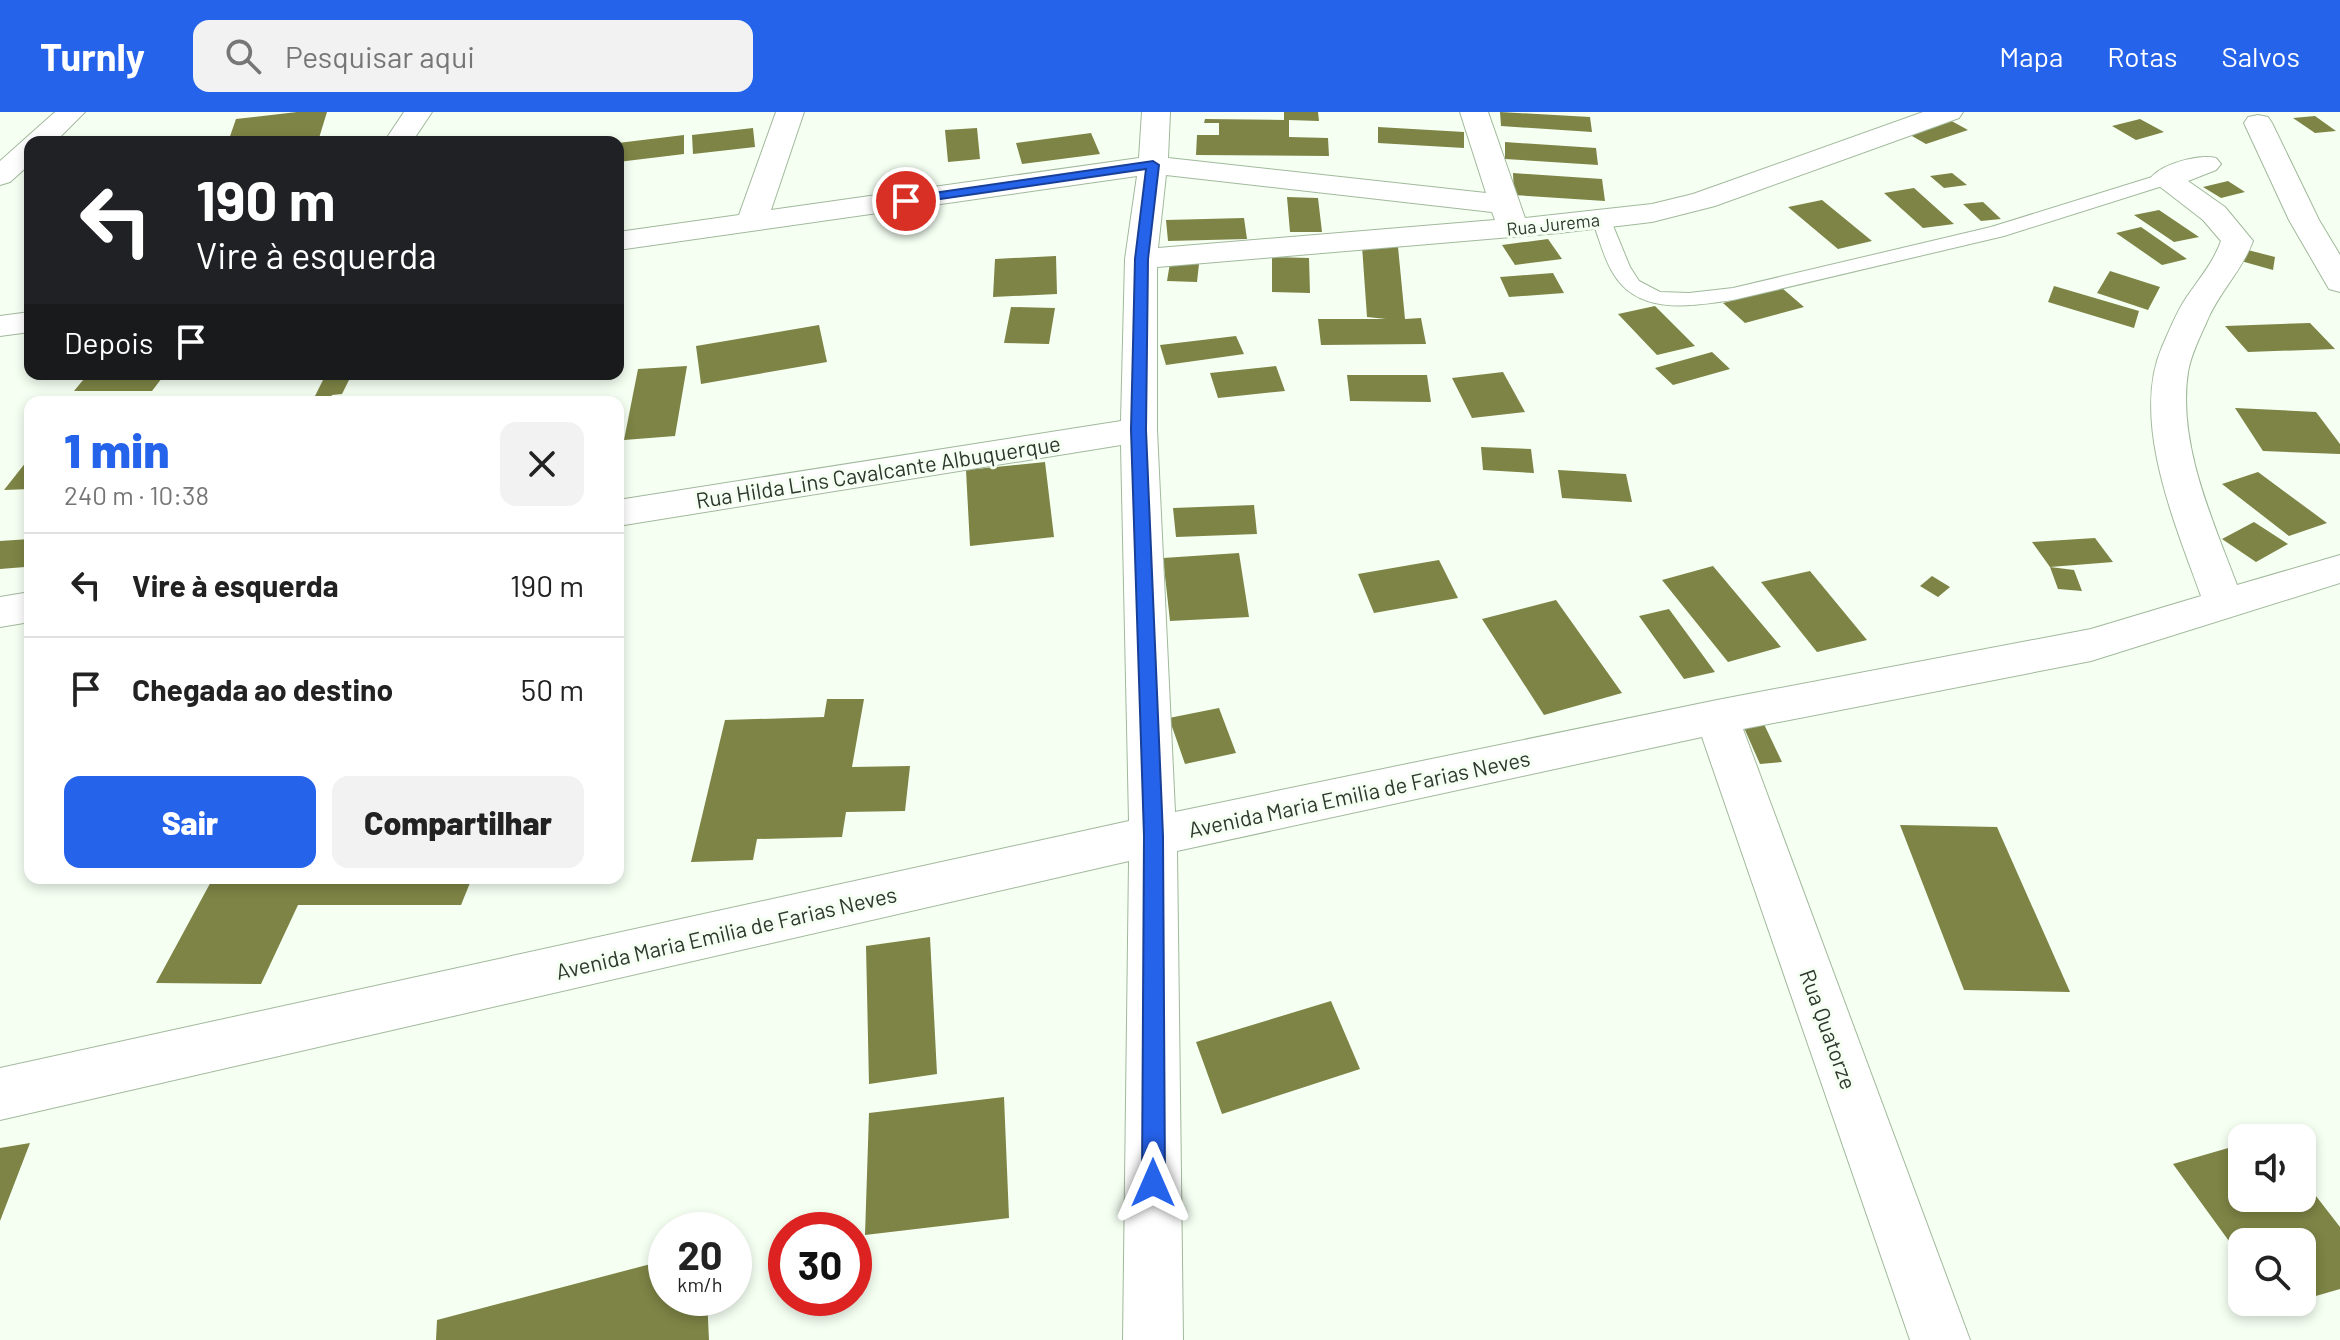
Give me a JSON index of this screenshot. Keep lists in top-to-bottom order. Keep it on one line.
{"streets":{"street":["Rua Jurema","Rua Hilda Lins Cavalcante Albuquerque","Avenida Maria Emilia de Farias Neves","Rua Quatorze"]},"crossings":[["Avenida Maria Emilia de Farias Neves","Rua Quatorze"]],"page":{"header":"Turnly","search":"Pesquisar aqui","nav":["Mapa","Rotas","Salvos"],"turn":["190 m","Vire à esquerda"],"then":"Depois","heading":["1 min","240 m · 10:38"],"list":[{"name":"Vire à esquerda","value":"190 m"},{"name":"Chegada ao destino","value":"50 m"}],"buttons":["Sair","Compartilhar"],"speed":"20 km/h","limit":"30"}}
